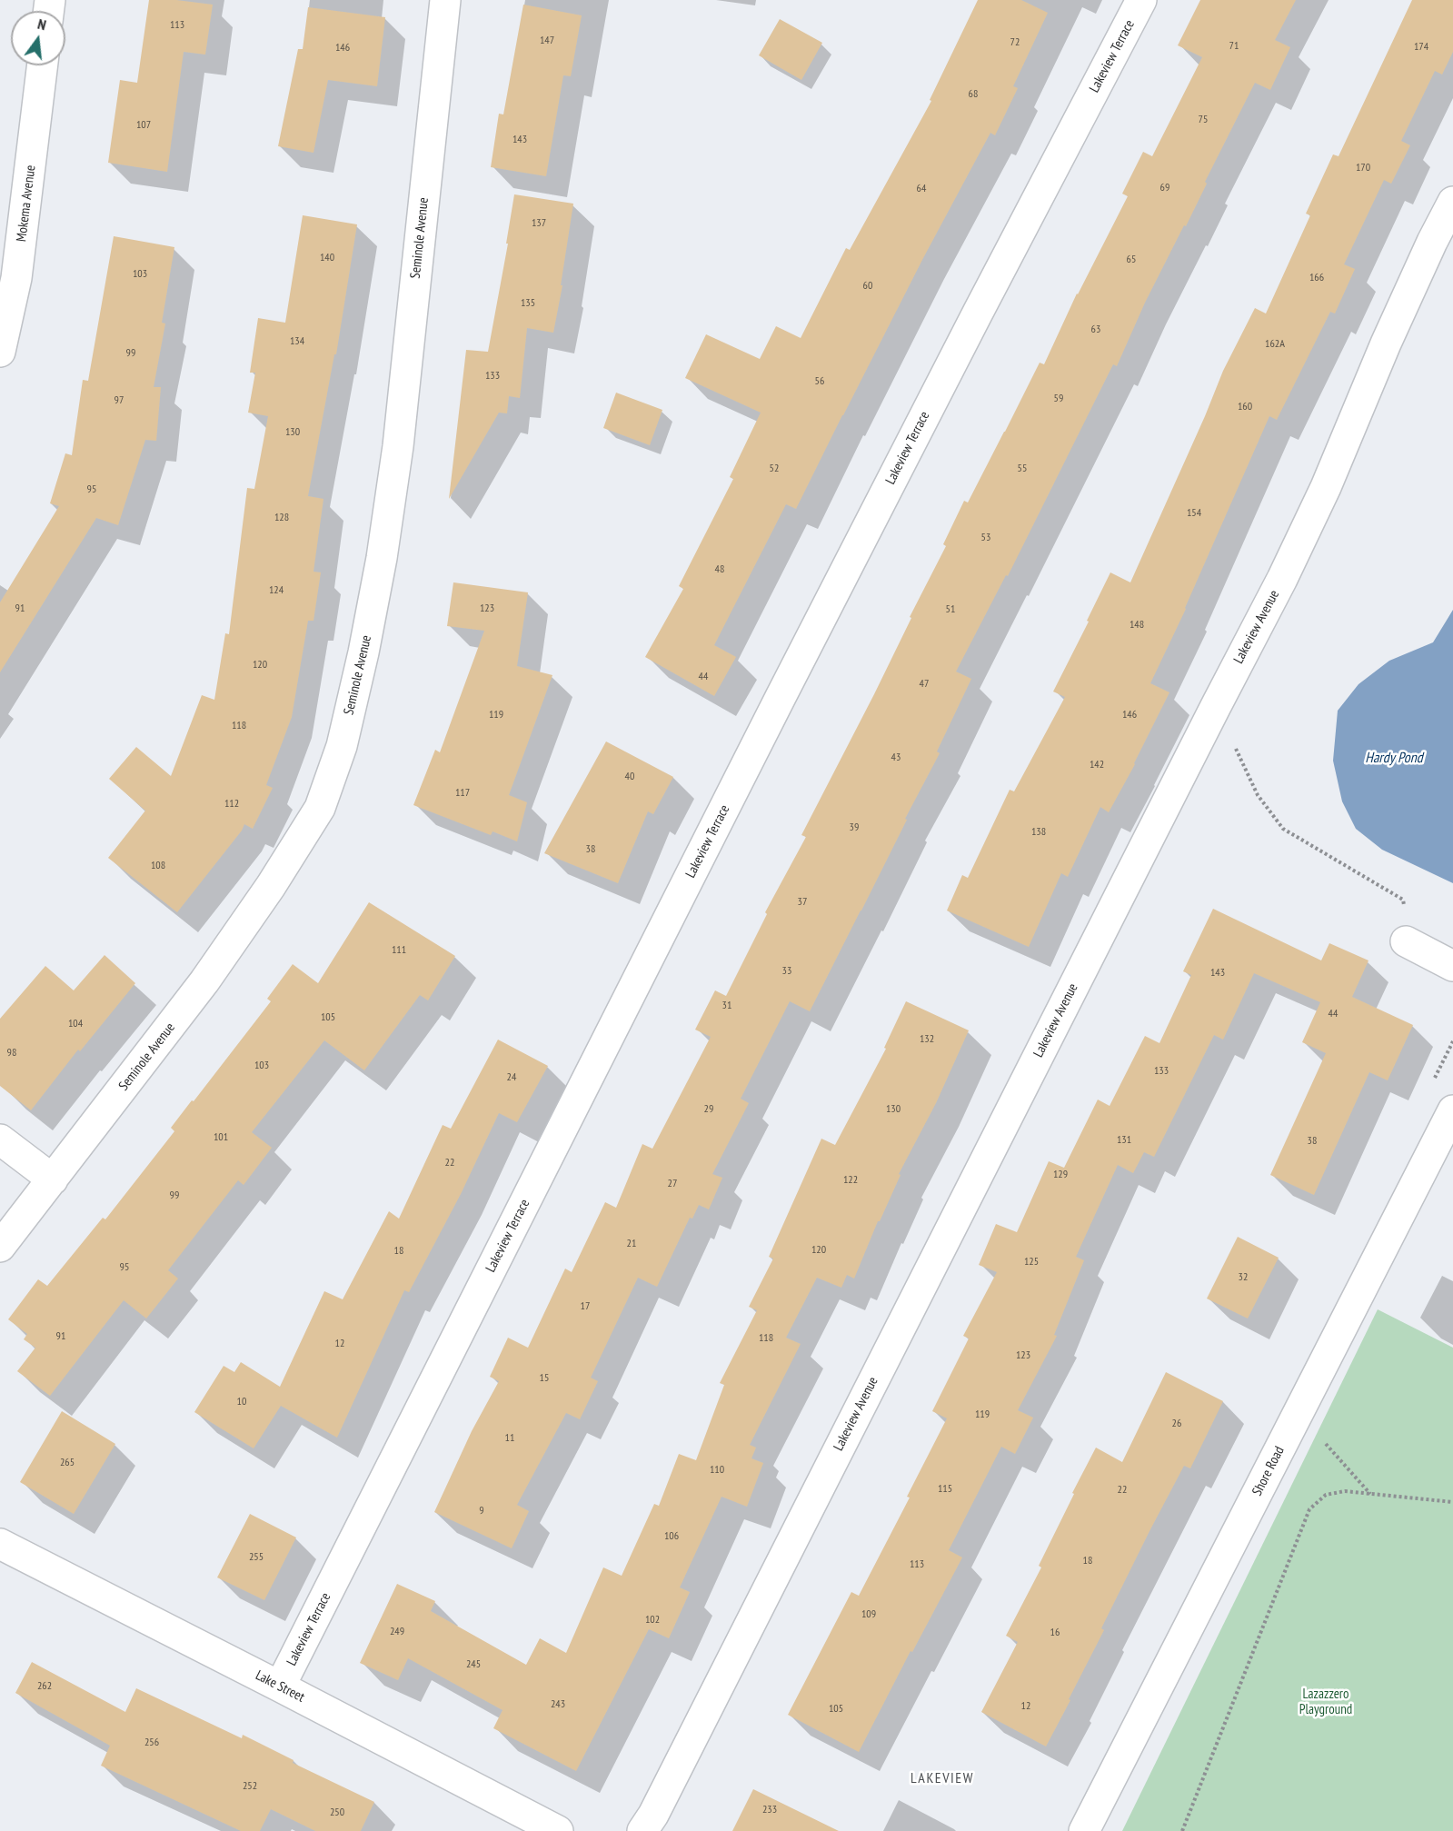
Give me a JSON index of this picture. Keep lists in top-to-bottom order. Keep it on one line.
{"streets":{"street":["Lakeview Terrace","Mokema Avenue","Seminole Avenue","Lakeview Avenue","Shore Road","Lake Street"]},"crossings":[["Lakeview Terrace","Lake Street"]],"districts":["LAKEVIEW"],"water":["Hardy Pond"],"parks":["Lazazzero Playground"],"house_numbers":["113","147","72","71","174","146","68","75","107","143","170","69","64","137","140","65","103","166","60","135","63","134","162A","99","133","56","59","97","160","130","52","55","95","154","128","53","48","124","91","123","51","148","120","44","47","119","146","118","43","142","40","117","112","39","138","38","108","37","111","33","143","31","44","105","104","132","98","103","133","24","29","130","101","131","38","22","129","122","27","99","21","120","18","125","95","32","17","91","118","12","123","15","10","119","26","11","265","110","115","22","9","106","255","18","113","109","102","249","16","245","262","243","12","105","256","252","233","250"],"north":"top"}
